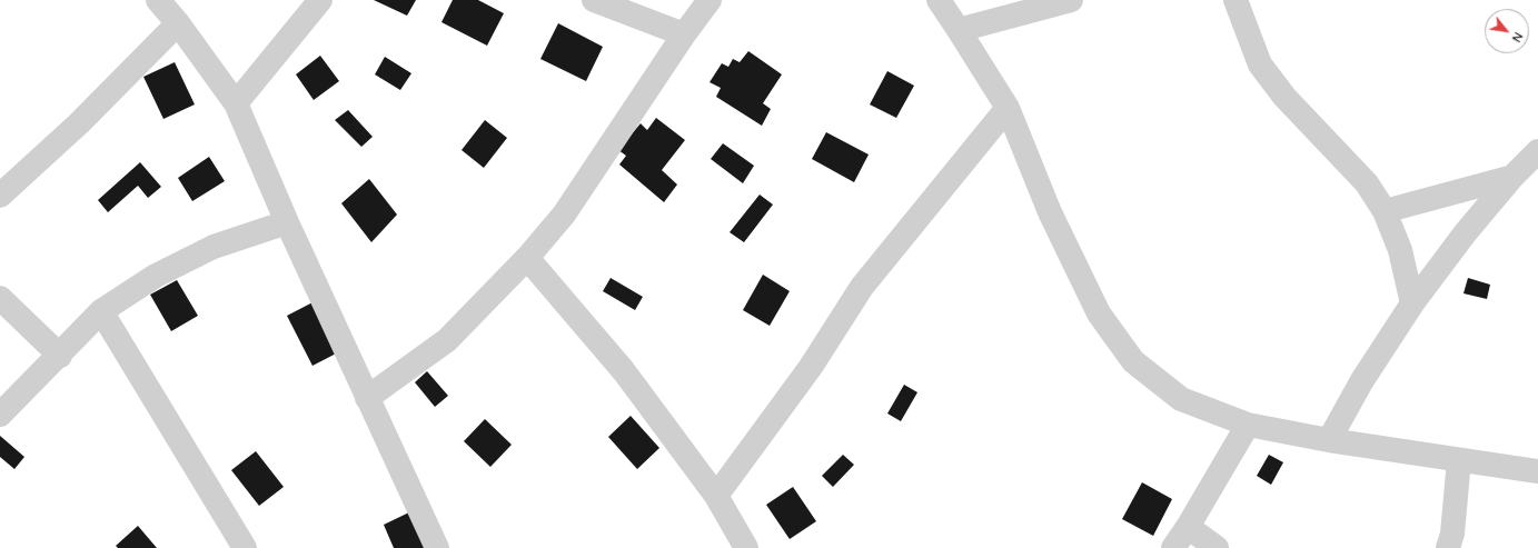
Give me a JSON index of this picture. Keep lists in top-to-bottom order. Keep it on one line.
{"north":"bottom right"}
